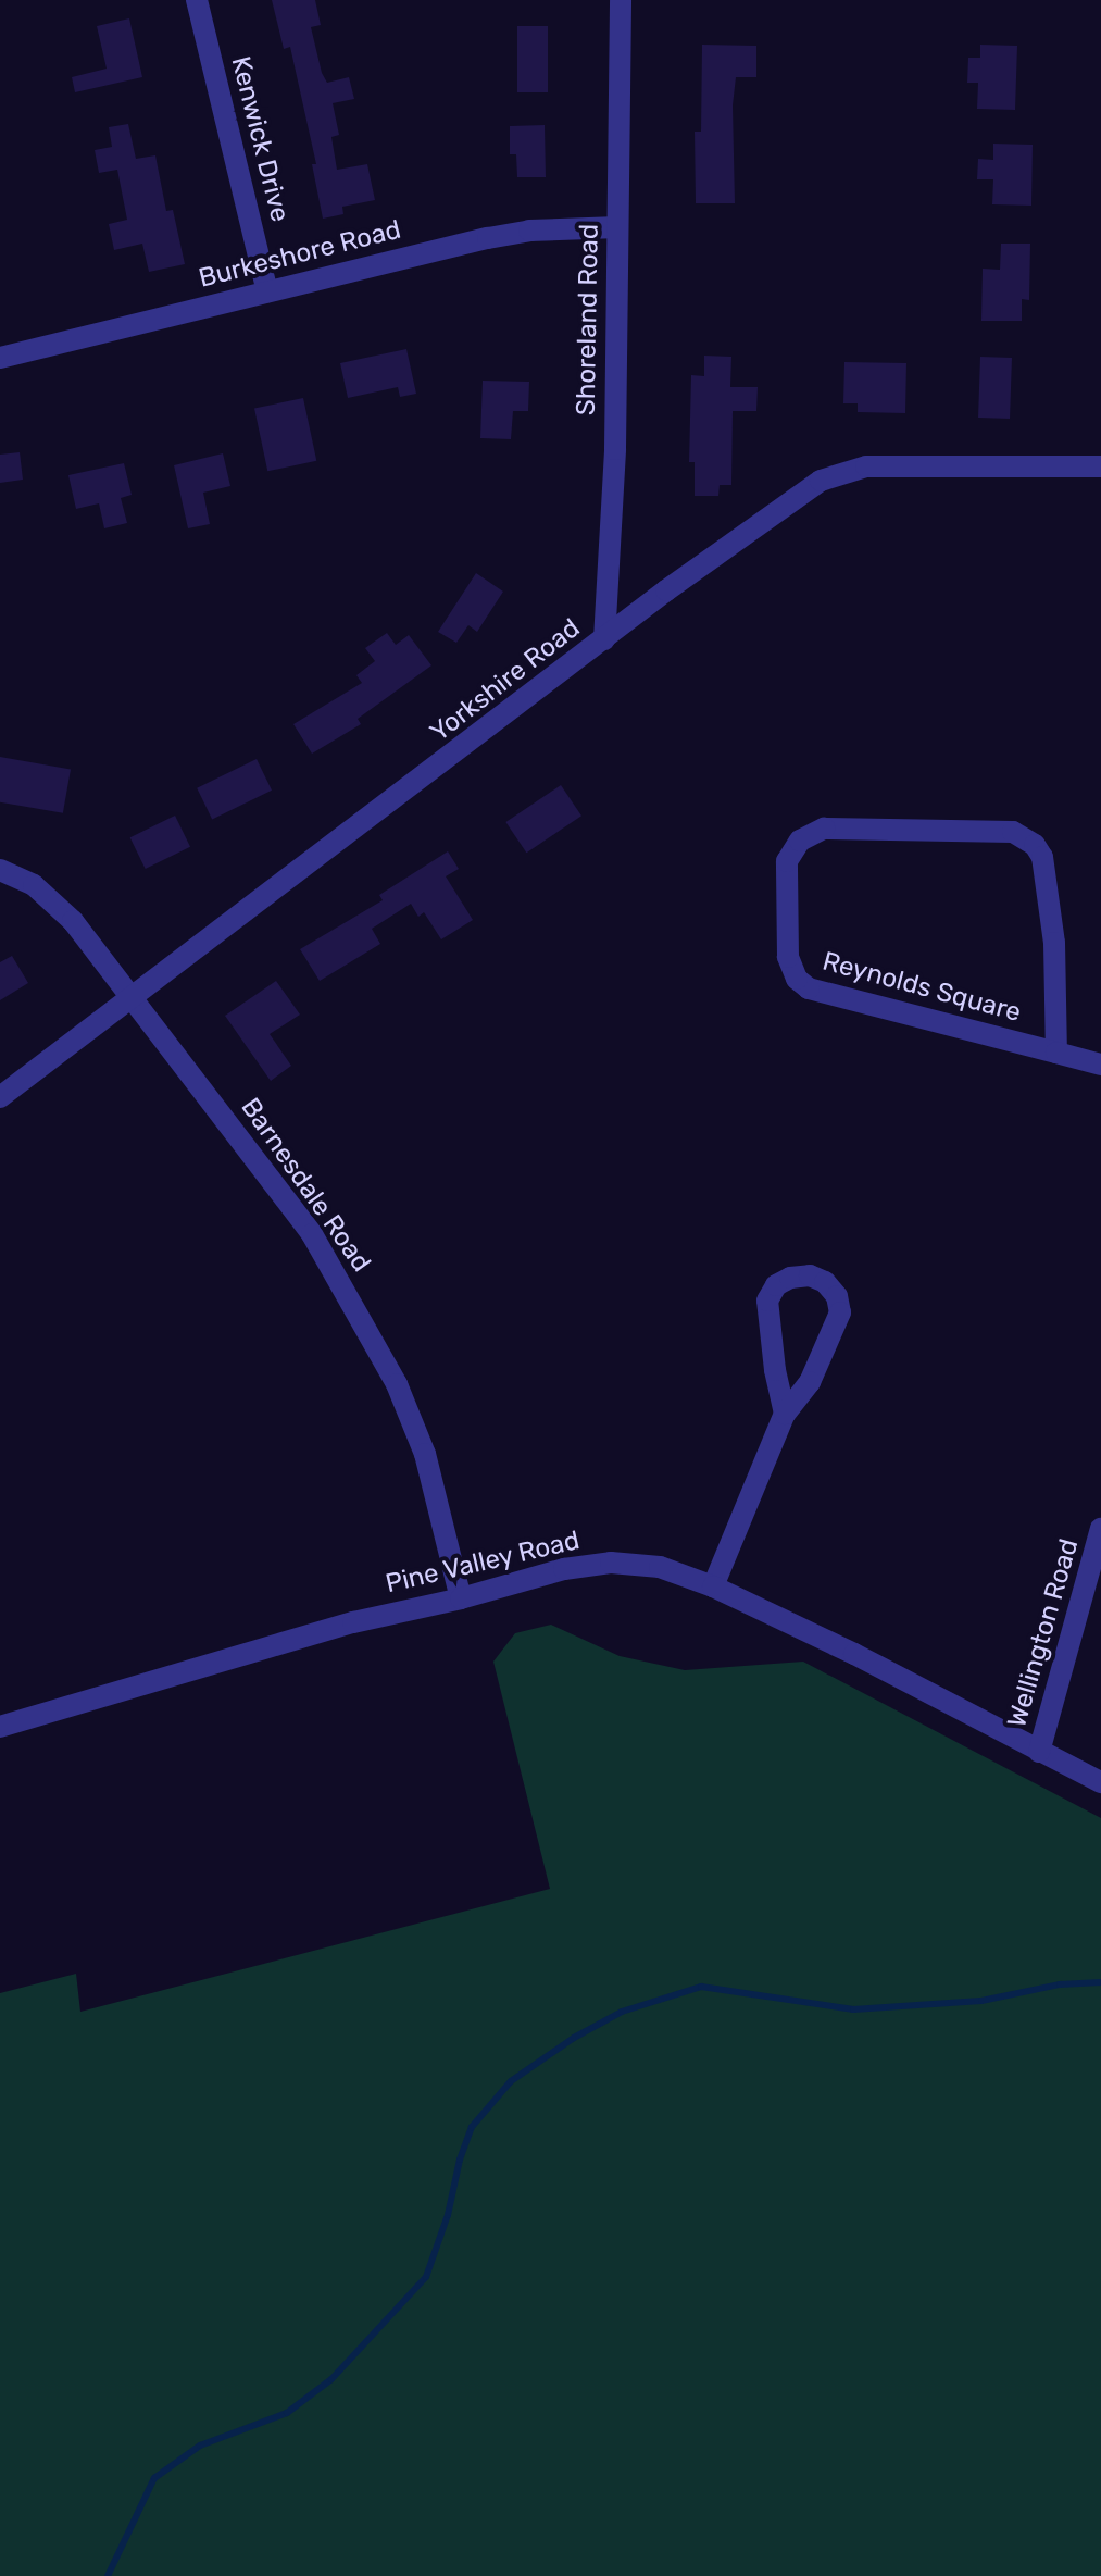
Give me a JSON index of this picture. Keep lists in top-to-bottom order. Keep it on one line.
{"streets":{"street":["Kenwick Drive","Burkeshore Road","Shoreland Road","Yorkshire Road","Reynolds Square","Barnesdale Road","Pine Valley Road","Wellington Road"]},"crossings":[["Kenwick Drive","Burkeshore Road"],["Burkeshore Road","Shoreland Road"],["Shoreland Road","Yorkshire Road"],["Yorkshire Road","Barnesdale Road"],["Barnesdale Road","Pine Valley Road"],["Pine Valley Road","Wellington Road"]]}
